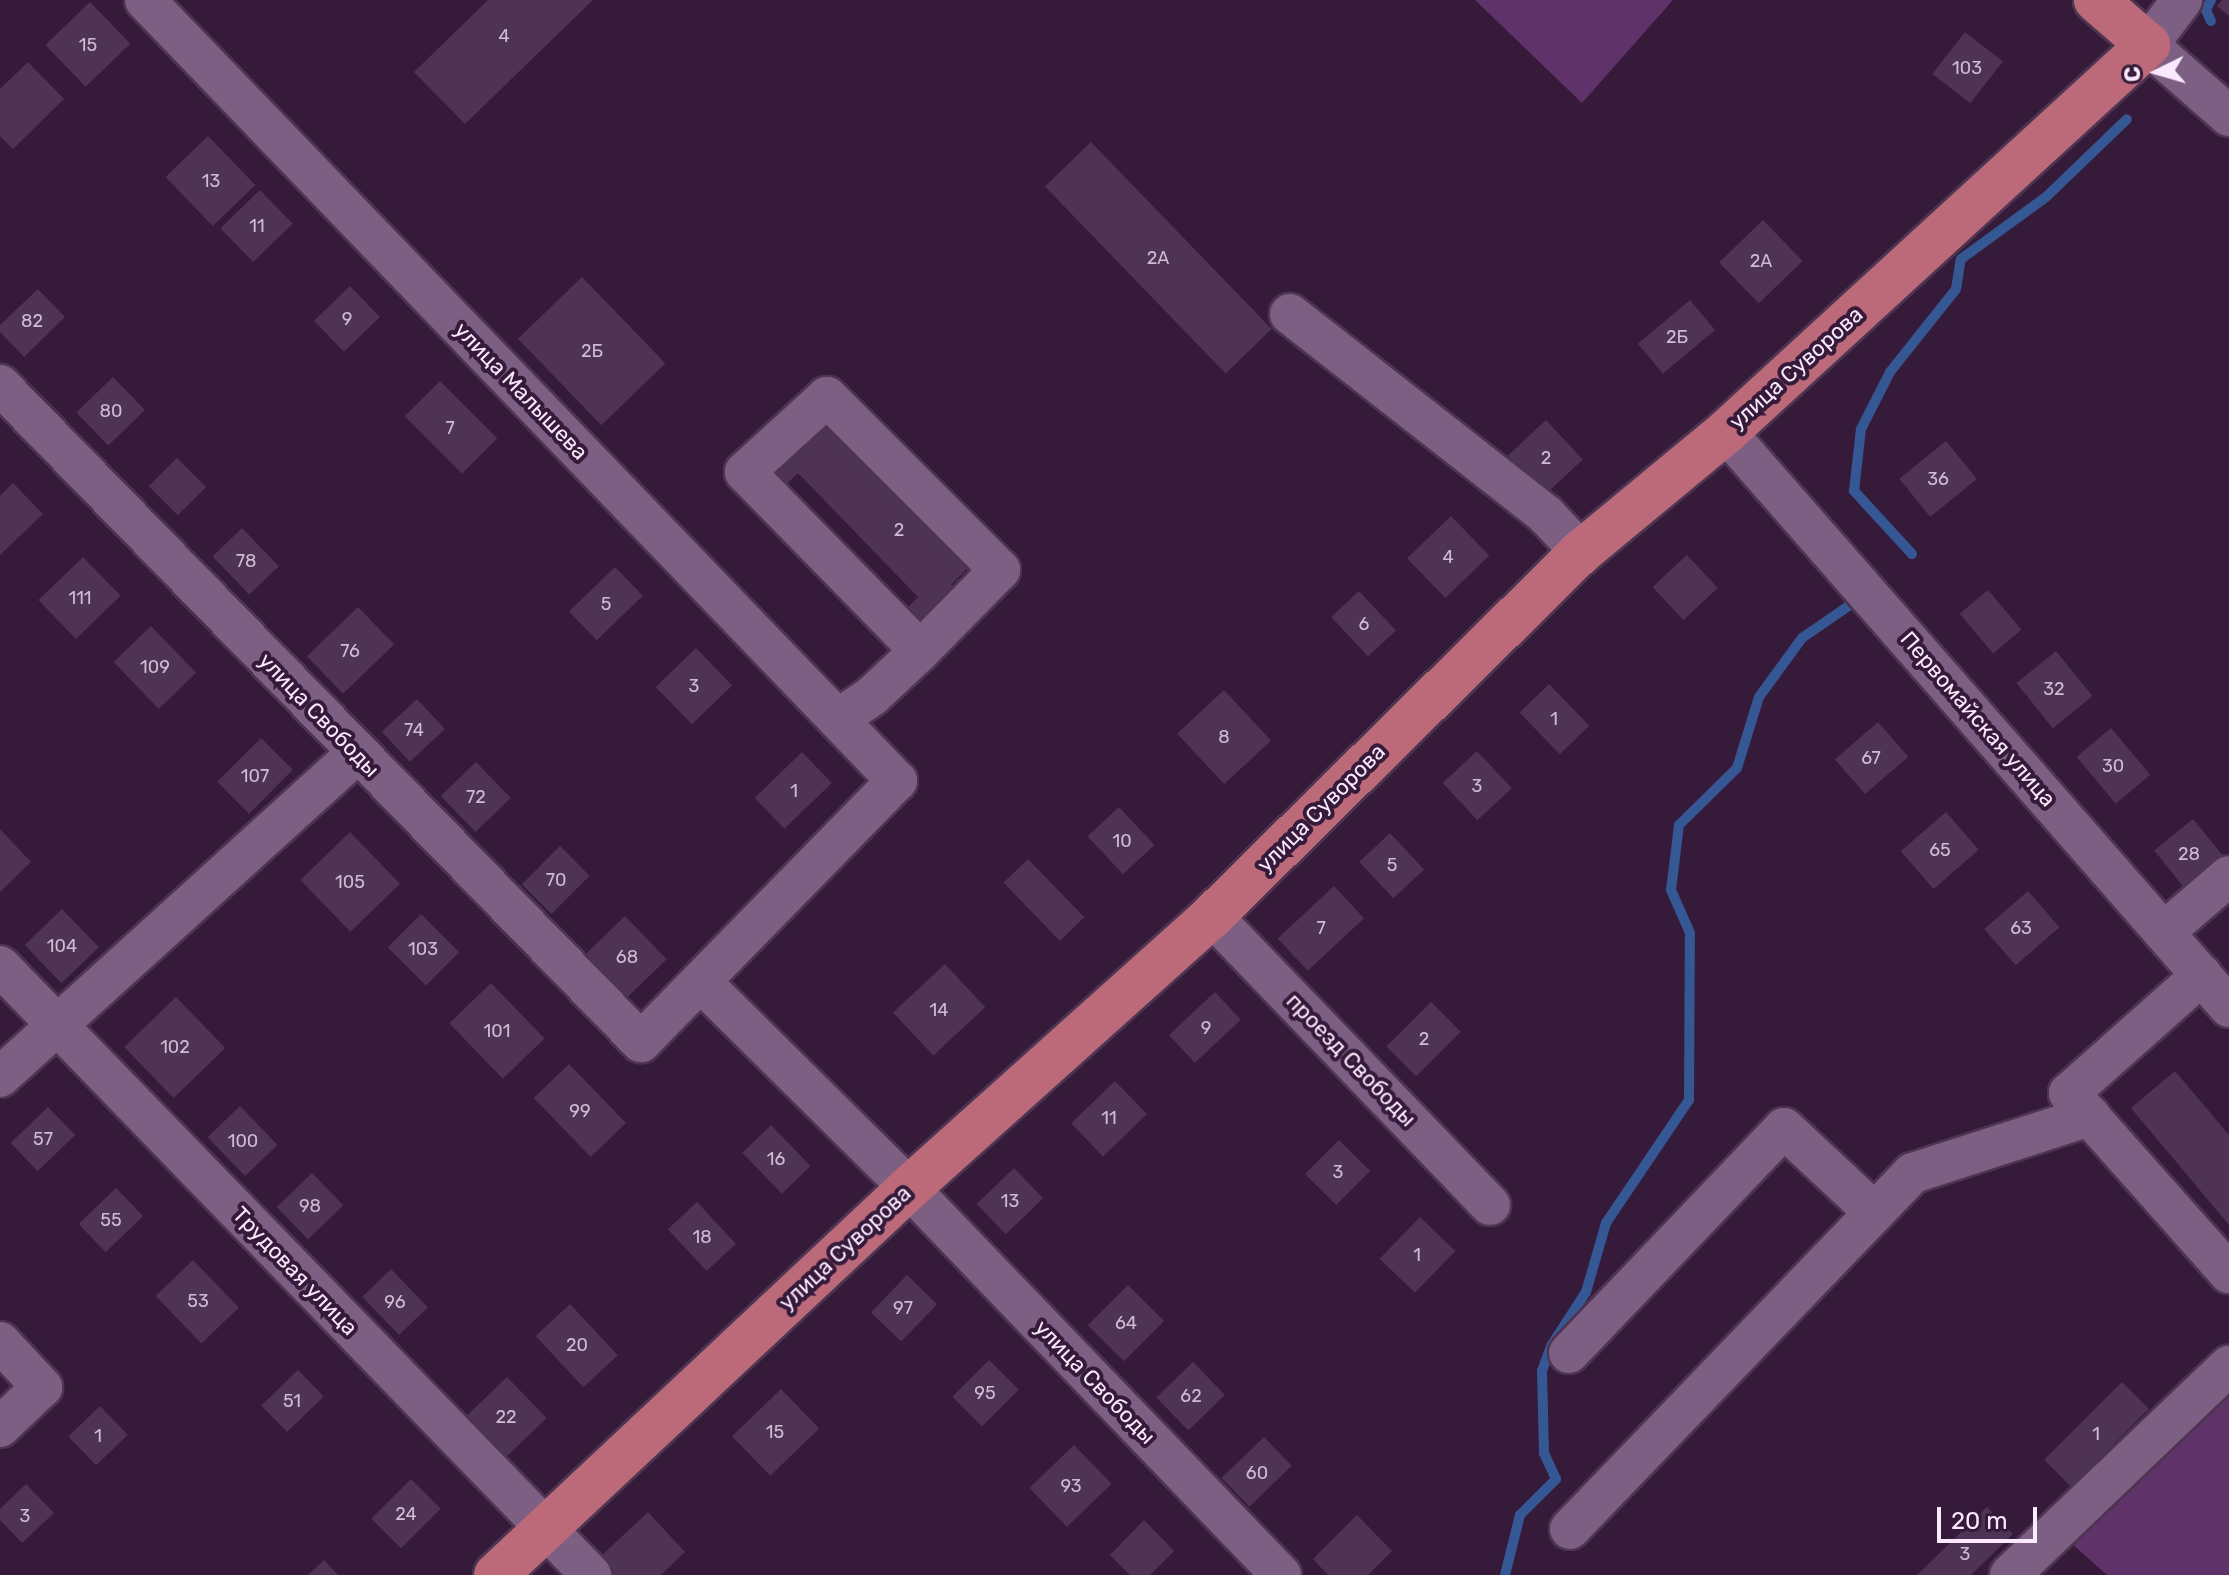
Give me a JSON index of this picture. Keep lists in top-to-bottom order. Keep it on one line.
{"streets":{"main road":["улица Суворова"],"street":["улица Малышева","улица Свободы","Первомайская улица","проезд Свободы","Трудовая улица"]},"crossings":[["улица Суворова","улица Свободы"],["улица Суворова","Первомайская улица"],["улица Суворова","проезд Свободы"],["улица Суворова","Трудовая улица"],["улица Малышева","улица Свободы"]],"house_numbers":["4","15","103","13","11","2А","2А","9","82","2Б","2Б","80","7","2","36","2","4","78","111","5","6","76","109","3","32","1","74","8","67","30","107","3","1","72","10","65","28","5","70","105","7","63","104","103","68","14","9","101","2","102","99","11","57","100","16","3","13","98","55","18","1","53","96","97","64","20","95","62","51","22","15","1","1","60","93","24","3","3"],"scale_bar":"20 m","north":"left"}
